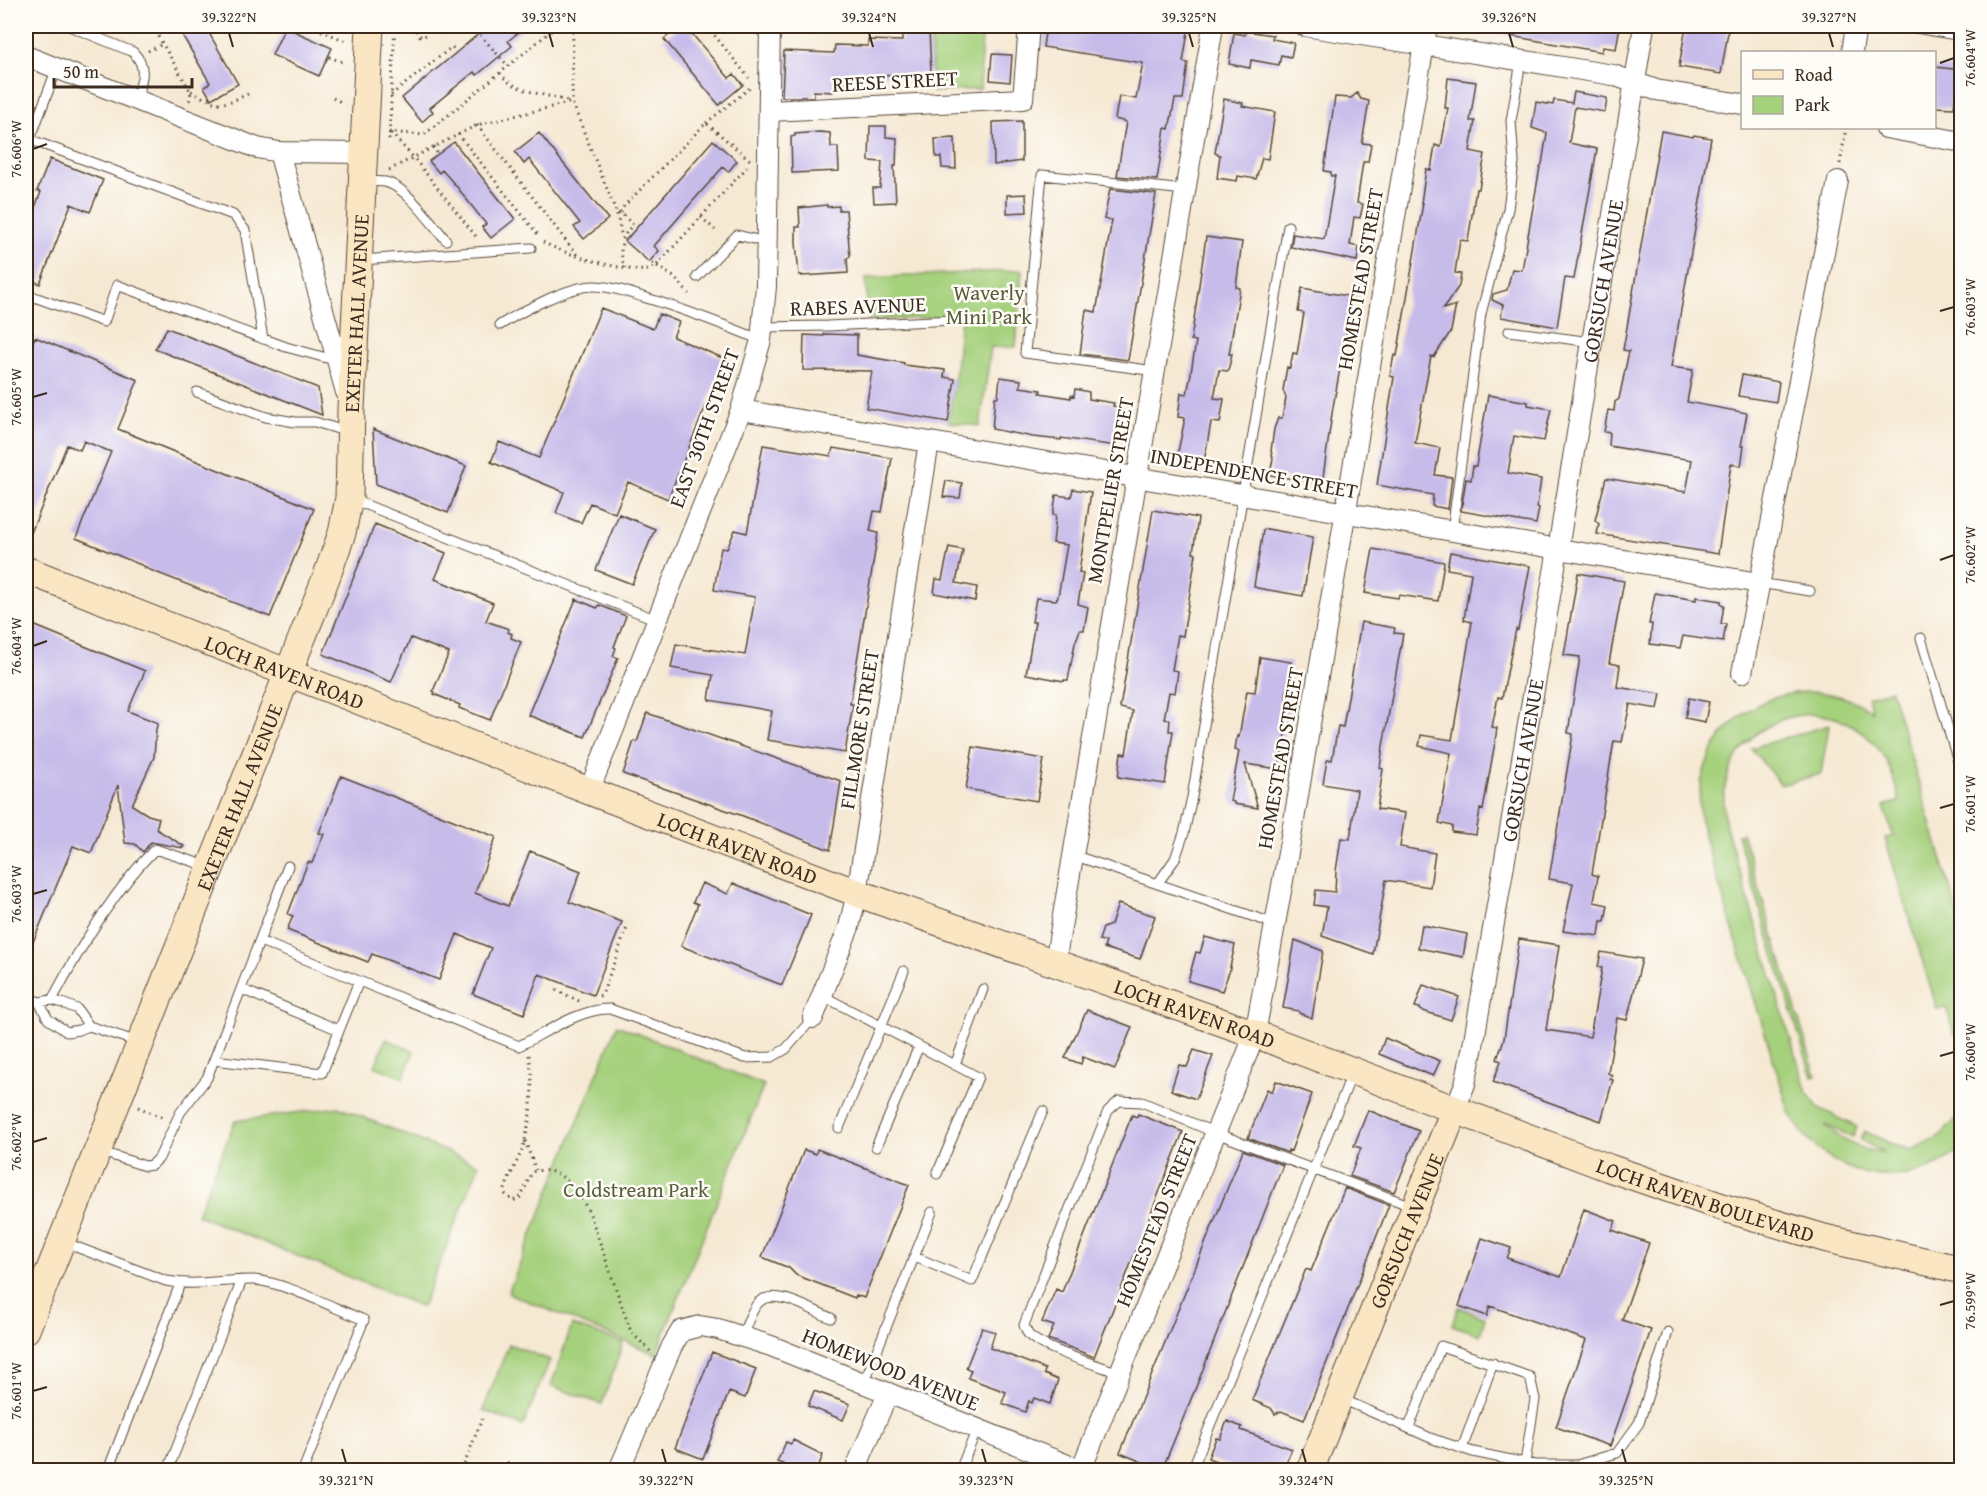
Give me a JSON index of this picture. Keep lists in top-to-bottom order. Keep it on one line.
{"streets":{"main road":["GORSUCH AVENUE","EXETER HALL AVENUE","LOCH RAVEN ROAD","LOCH RAVEN BOULEVARD"],"street":["REESE STREET","HOMESTEAD STREET","EAST 30TH STREET","INDEPENDENCE STREET","MONTPELIER STREET","FILLMORE STREET","HOMEWOOD AVENUE"],"lane":["RABES AVENUE"]},"crossings":[["REESE STREET","EAST 30TH STREET"],["HOMESTEAD STREET","INDEPENDENCE STREET"],["HOMESTEAD STREET","LOCH RAVEN ROAD"],["HOMESTEAD STREET","HOMEWOOD AVENUE"],["GORSUCH AVENUE","INDEPENDENCE STREET"],["GORSUCH AVENUE","LOCH RAVEN ROAD"],["GORSUCH AVENUE","LOCH RAVEN BOULEVARD"],["RABES AVENUE","EAST 30TH STREET"],["EXETER HALL AVENUE","LOCH RAVEN ROAD"],["EAST 30TH STREET","INDEPENDENCE STREET"],["EAST 30TH STREET","LOCH RAVEN ROAD"],["INDEPENDENCE STREET","MONTPELIER STREET"],["INDEPENDENCE STREET","FILLMORE STREET"],["MONTPELIER STREET","LOCH RAVEN ROAD"],["LOCH RAVEN ROAD","FILLMORE STREET"],["LOCH RAVEN ROAD","LOCH RAVEN BOULEVARD"]],"parks":["Waverly Mini Park","Coldstream Park"],"legend":["Road","Park"],"scale_bar":"50 m","coordinates":["39.322°N","39.323°N","39.324°N","39.325°N","39.326°N","39.327°N","76.604°W","76.606°W","76.603°W","76.605°W","76.602°W","76.601°W","76.600°W","76.599°W","39.321°N"]}
